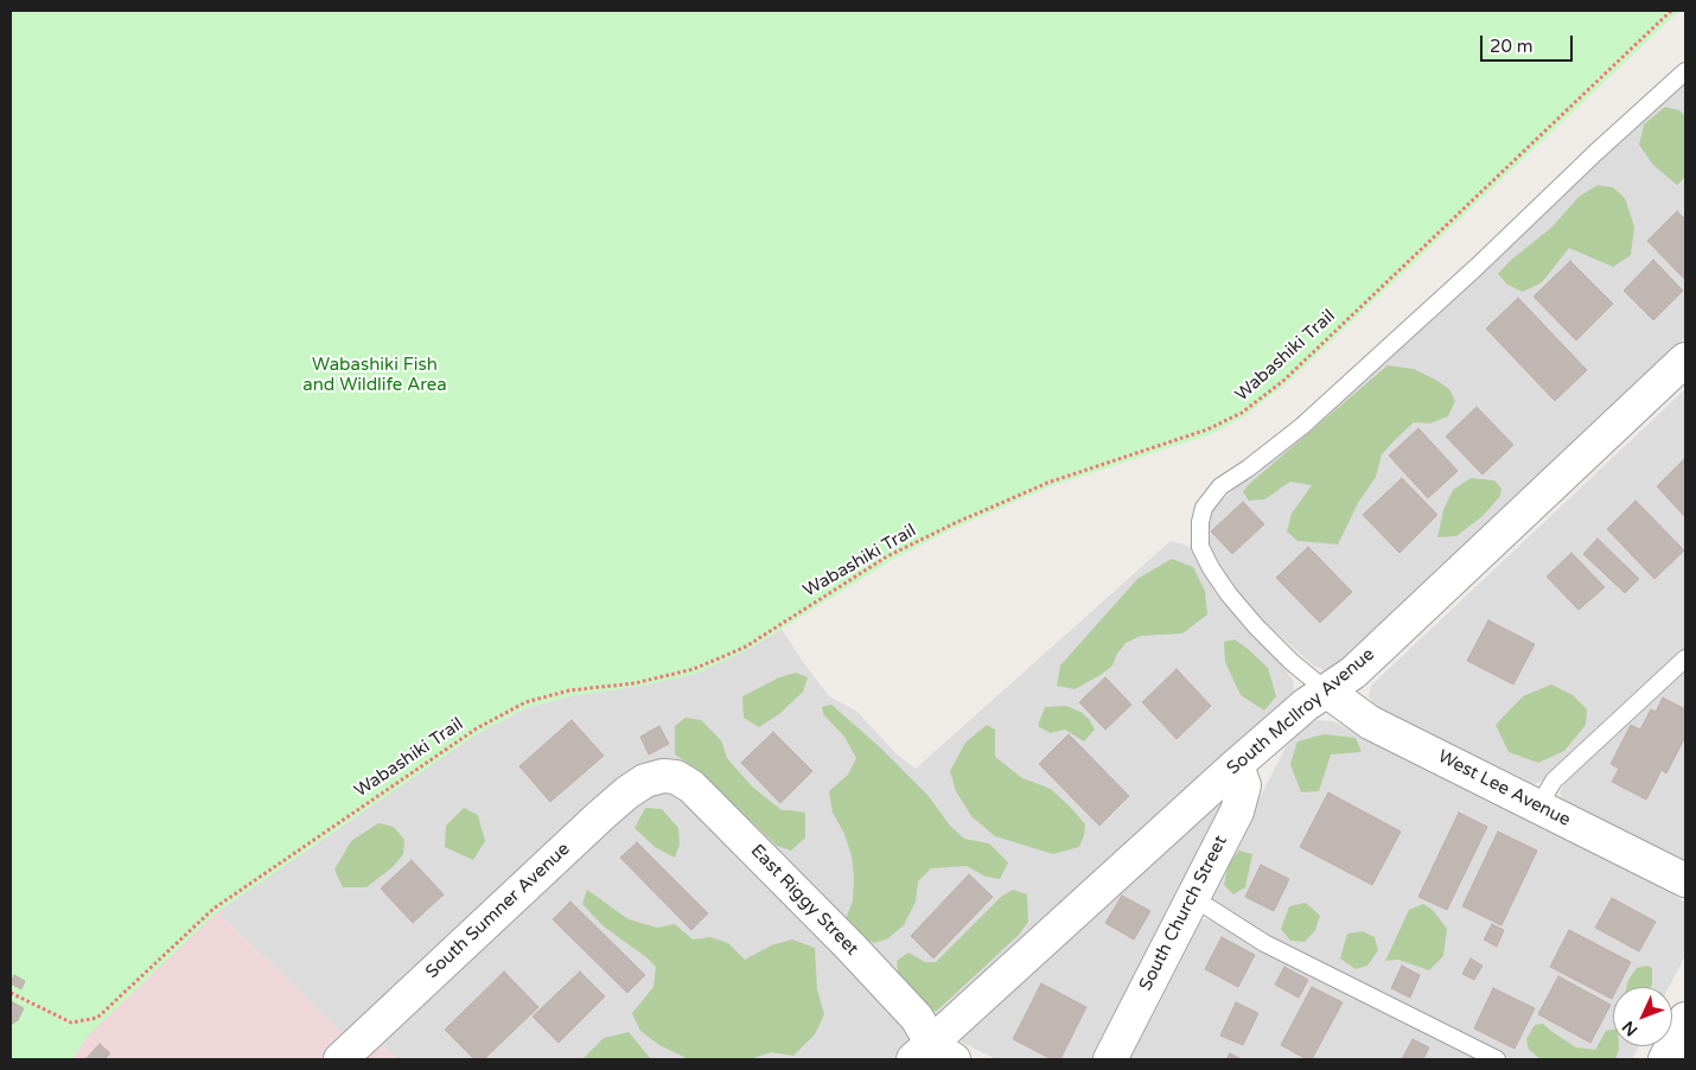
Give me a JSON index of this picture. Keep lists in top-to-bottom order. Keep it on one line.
{"streets":{"street":["South McIlroy Avenue","West Lee Avenue","East Riggy Street","South Sumner Avenue","South Church Street"],"path":["Wabashiki Trail"]},"crossings":[["South McIlroy Avenue","West Lee Avenue"],["South McIlroy Avenue","East Riggy Street"],["South McIlroy Avenue","South Church Street"],["East Riggy Street","South Sumner Avenue"]],"parks":["Wabashiki Fish and Wildlife Area"],"scale_bar":"20 m","north":"bottom left"}
